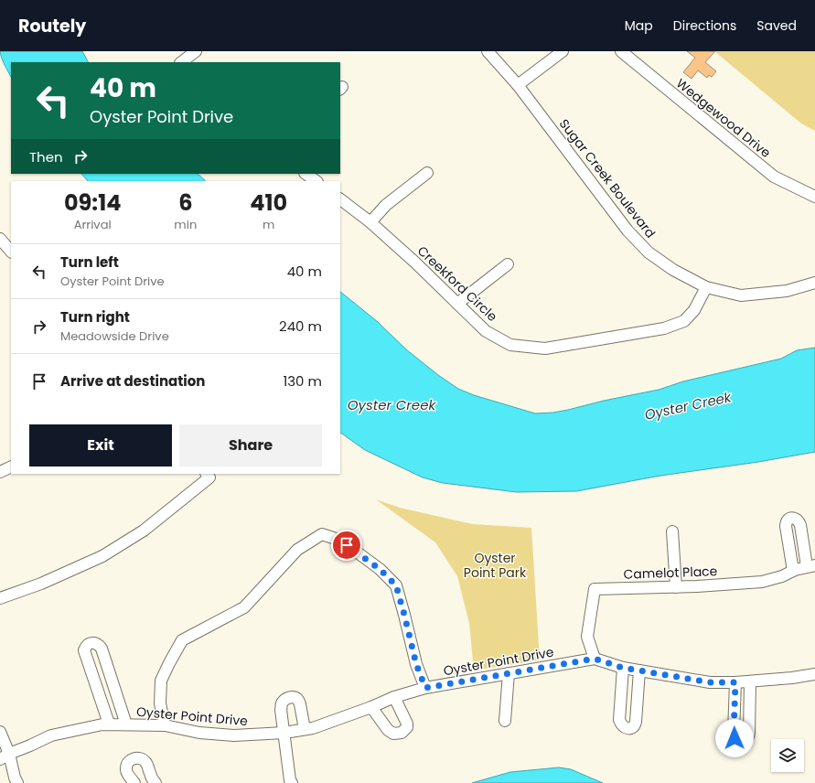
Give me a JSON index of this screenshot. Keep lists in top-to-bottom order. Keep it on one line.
{"streets":{"street":["Wedgewood Drive","Sugar Creek Boulevard","Creekford Circle","Camelot Place","Oyster Point Drive"]},"crossings":[["Sugar Creek Boulevard","Creekford Circle"],["Camelot Place","Oyster Point Drive"]],"water":["Oyster Creek"],"parks":["Oyster Point Park"],"page":{"header":"Routely","nav":["Map","Directions","Saved"],"turn":["40 m","Oyster Point Drive"],"then":"Then","eta":["09:14","Arrival","6","min","410","m"],"list":[{"name":"Turn left","note":"Oyster Point Drive","value":"40 m"},{"name":"Turn right","note":"Meadowside Drive","value":"240 m"},{"name":"Arrive at destination","value":"130 m"}],"buttons":["Exit","Share"]}}
